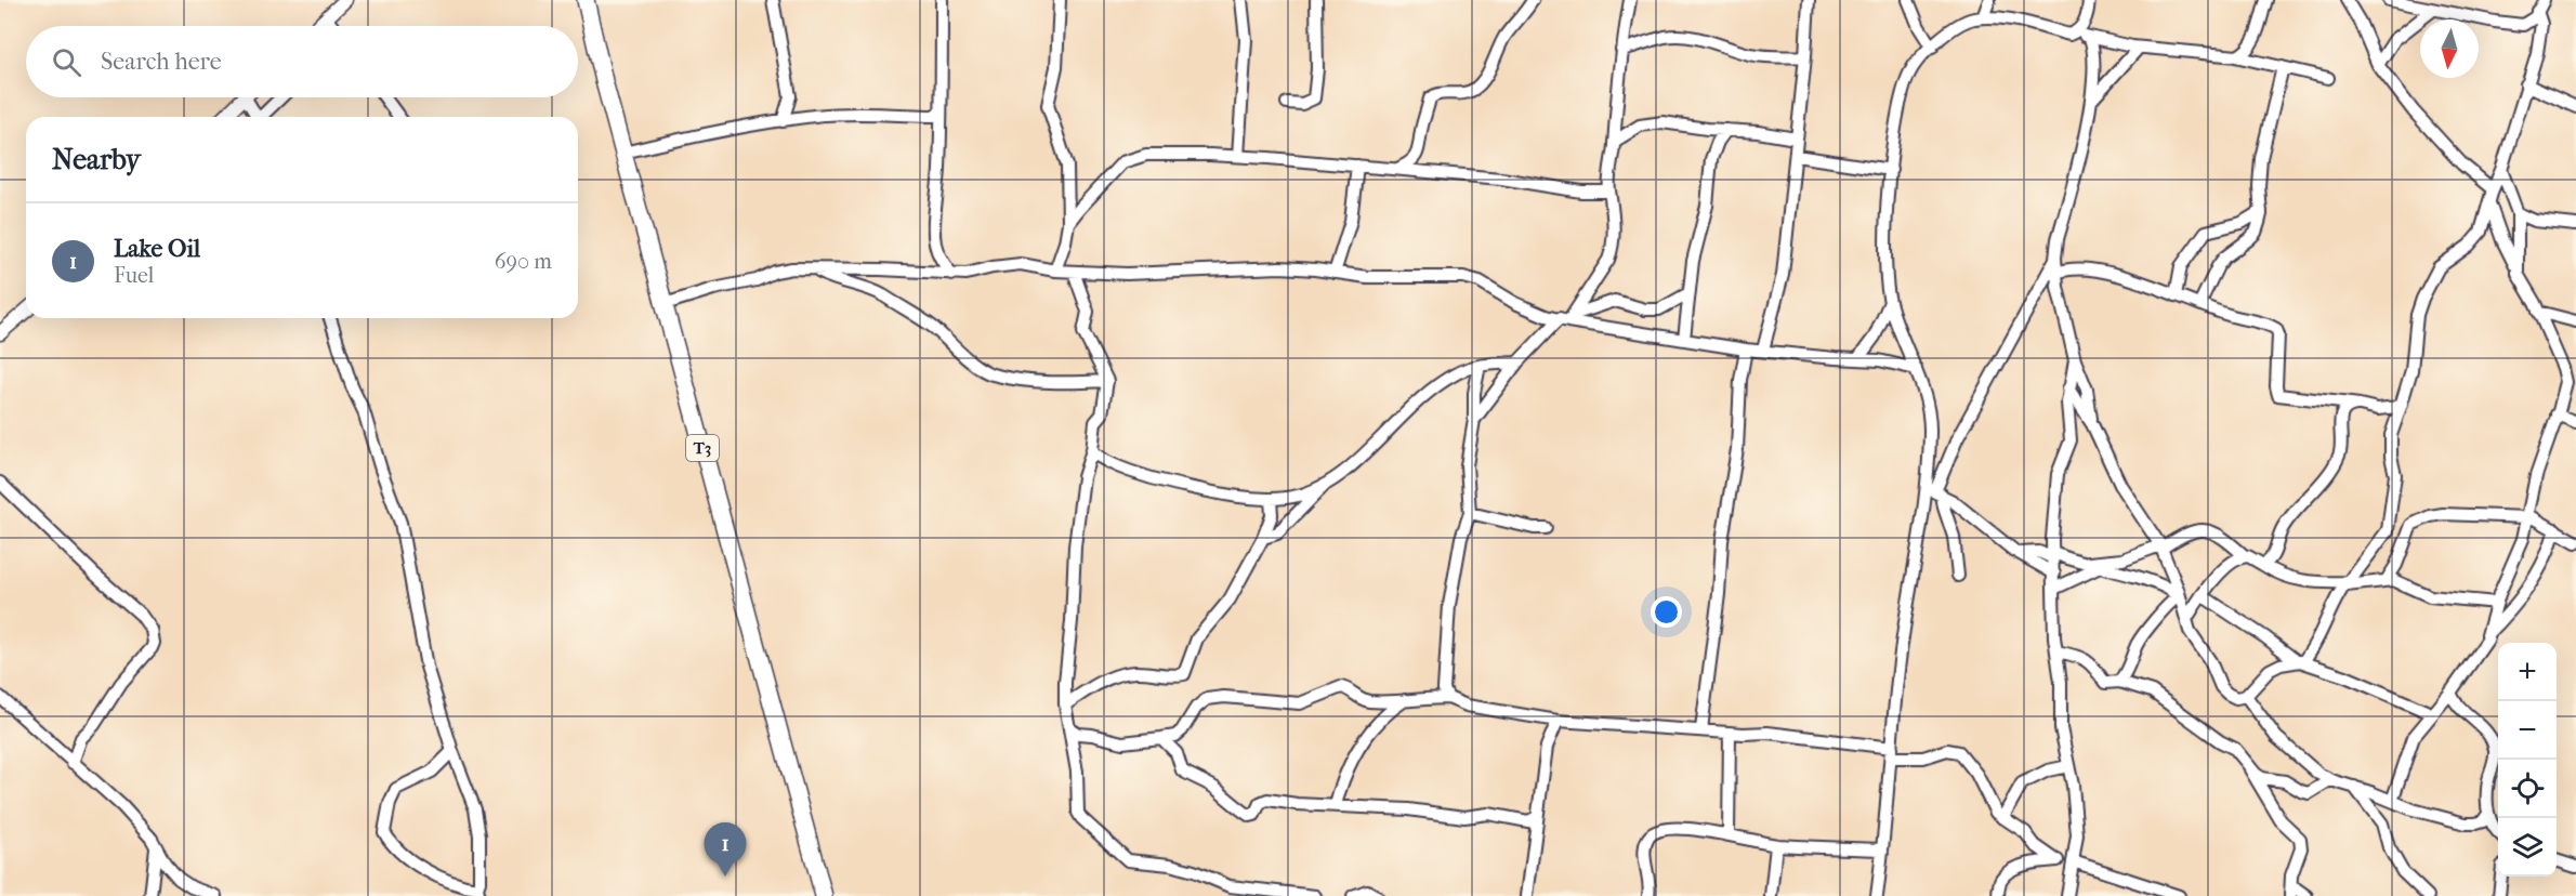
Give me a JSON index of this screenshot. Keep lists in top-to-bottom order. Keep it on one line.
{"streets":{"highway":["T3"]},"north":"bottom","page":{"search":"Search here","heading":"Nearby","list":[{"mark":"1","name":"Lake Oil","note":"Fuel","value":"690 m"}],"map_buttons":["+","−"],"pins":"1"}}
